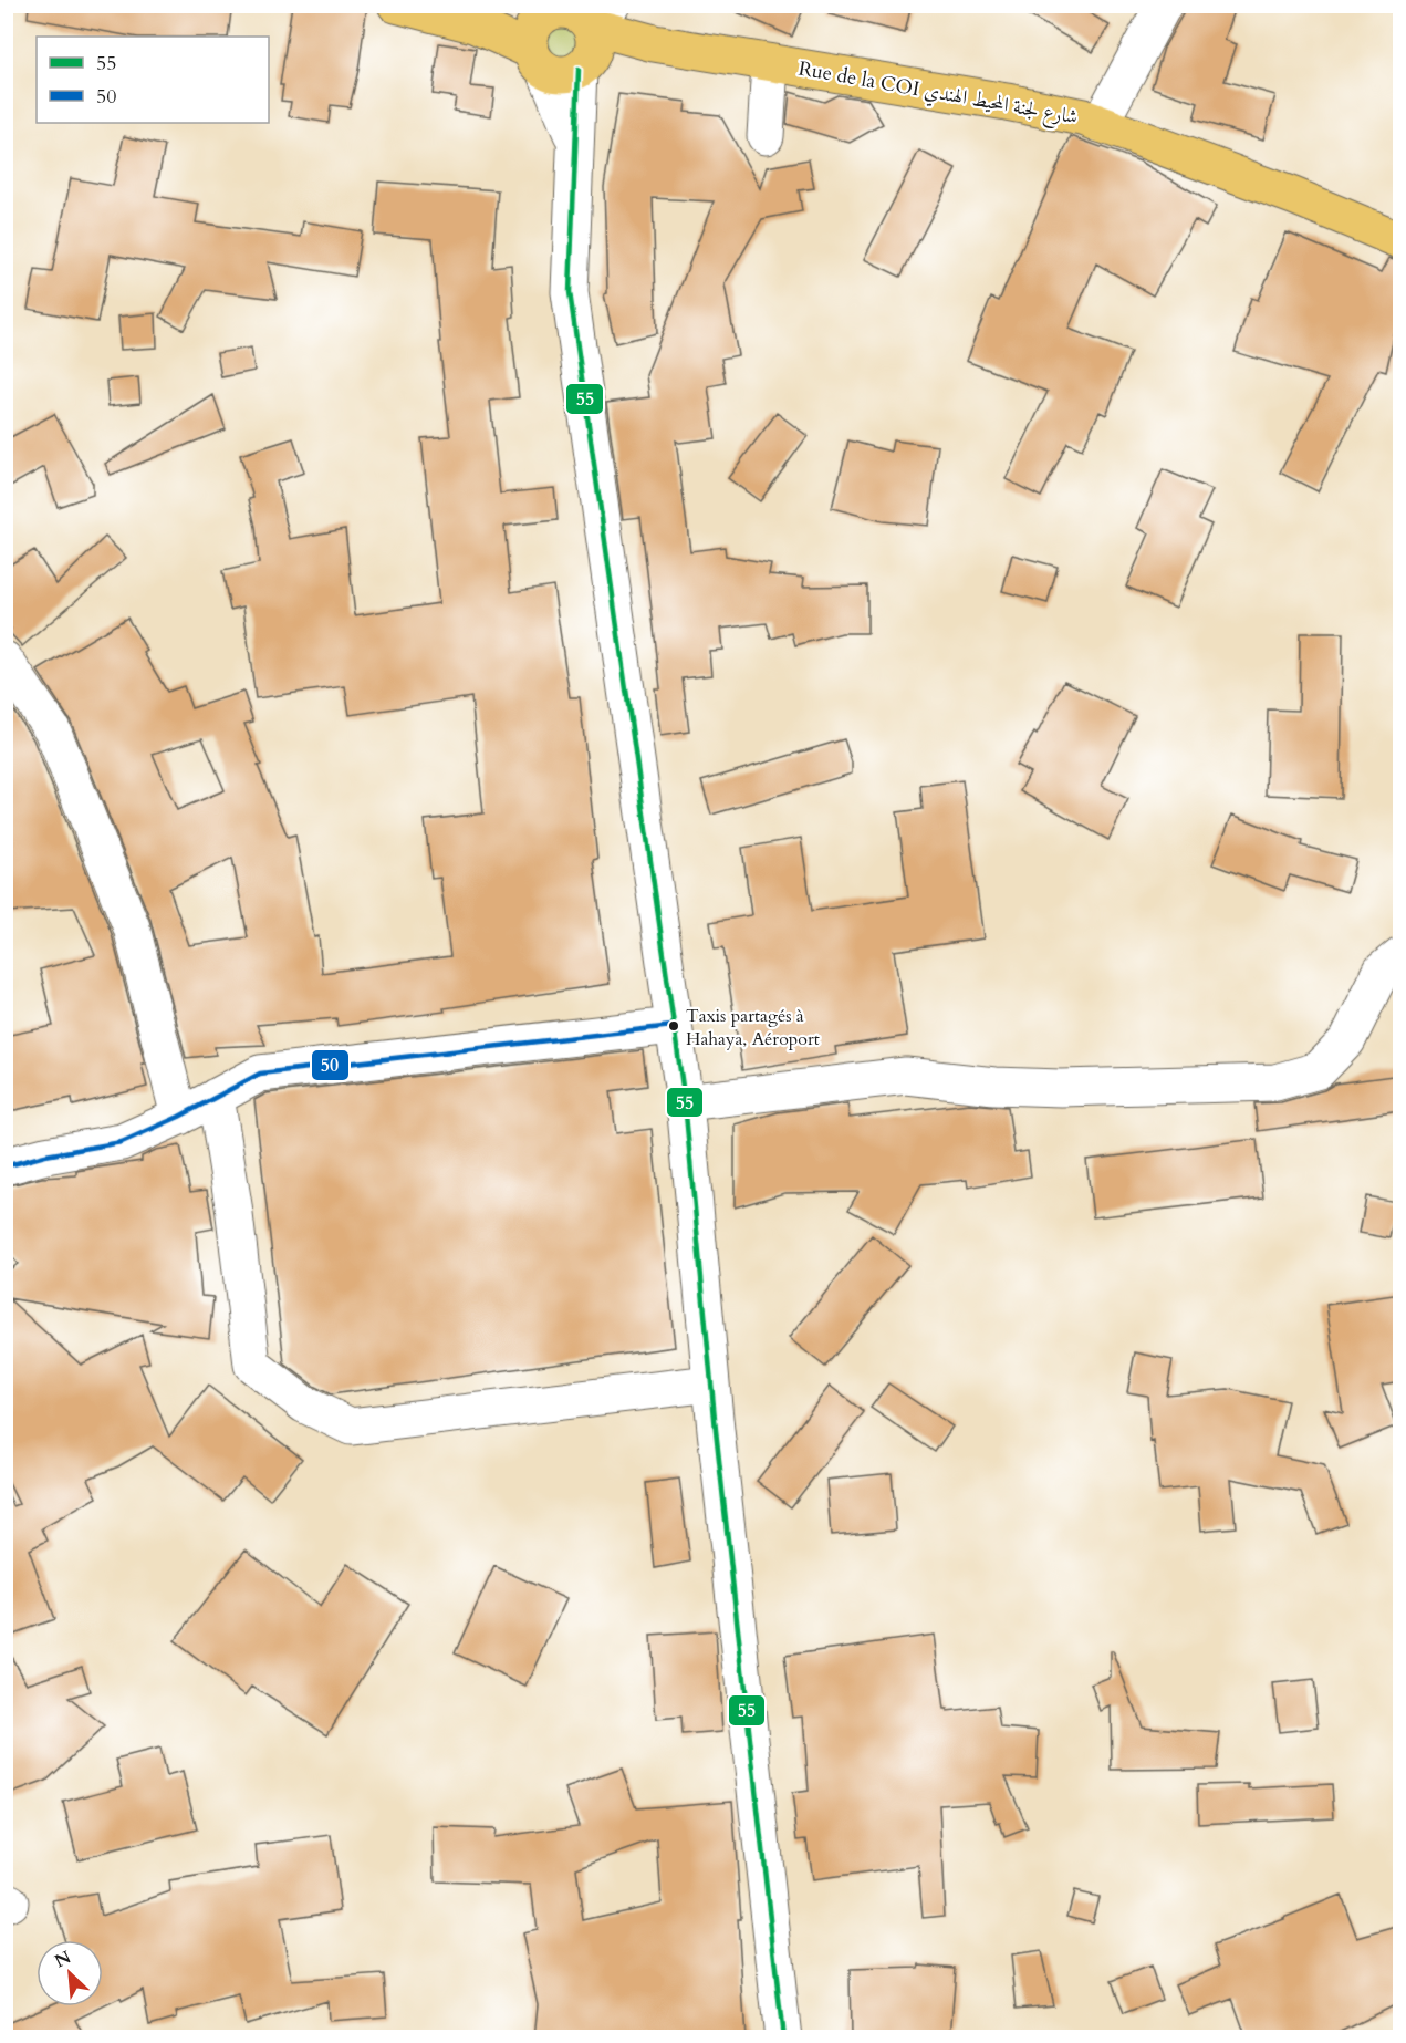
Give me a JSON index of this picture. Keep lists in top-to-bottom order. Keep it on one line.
{"streets":{"main road":["Rue de la COI شارع لجنة المحيط الهندي"]},"places":["Taxis partagés à Hahaya, Aéroport"],"lines":["transit line 55","transit line 50"],"legend":["55","50"],"north":"top left"}
